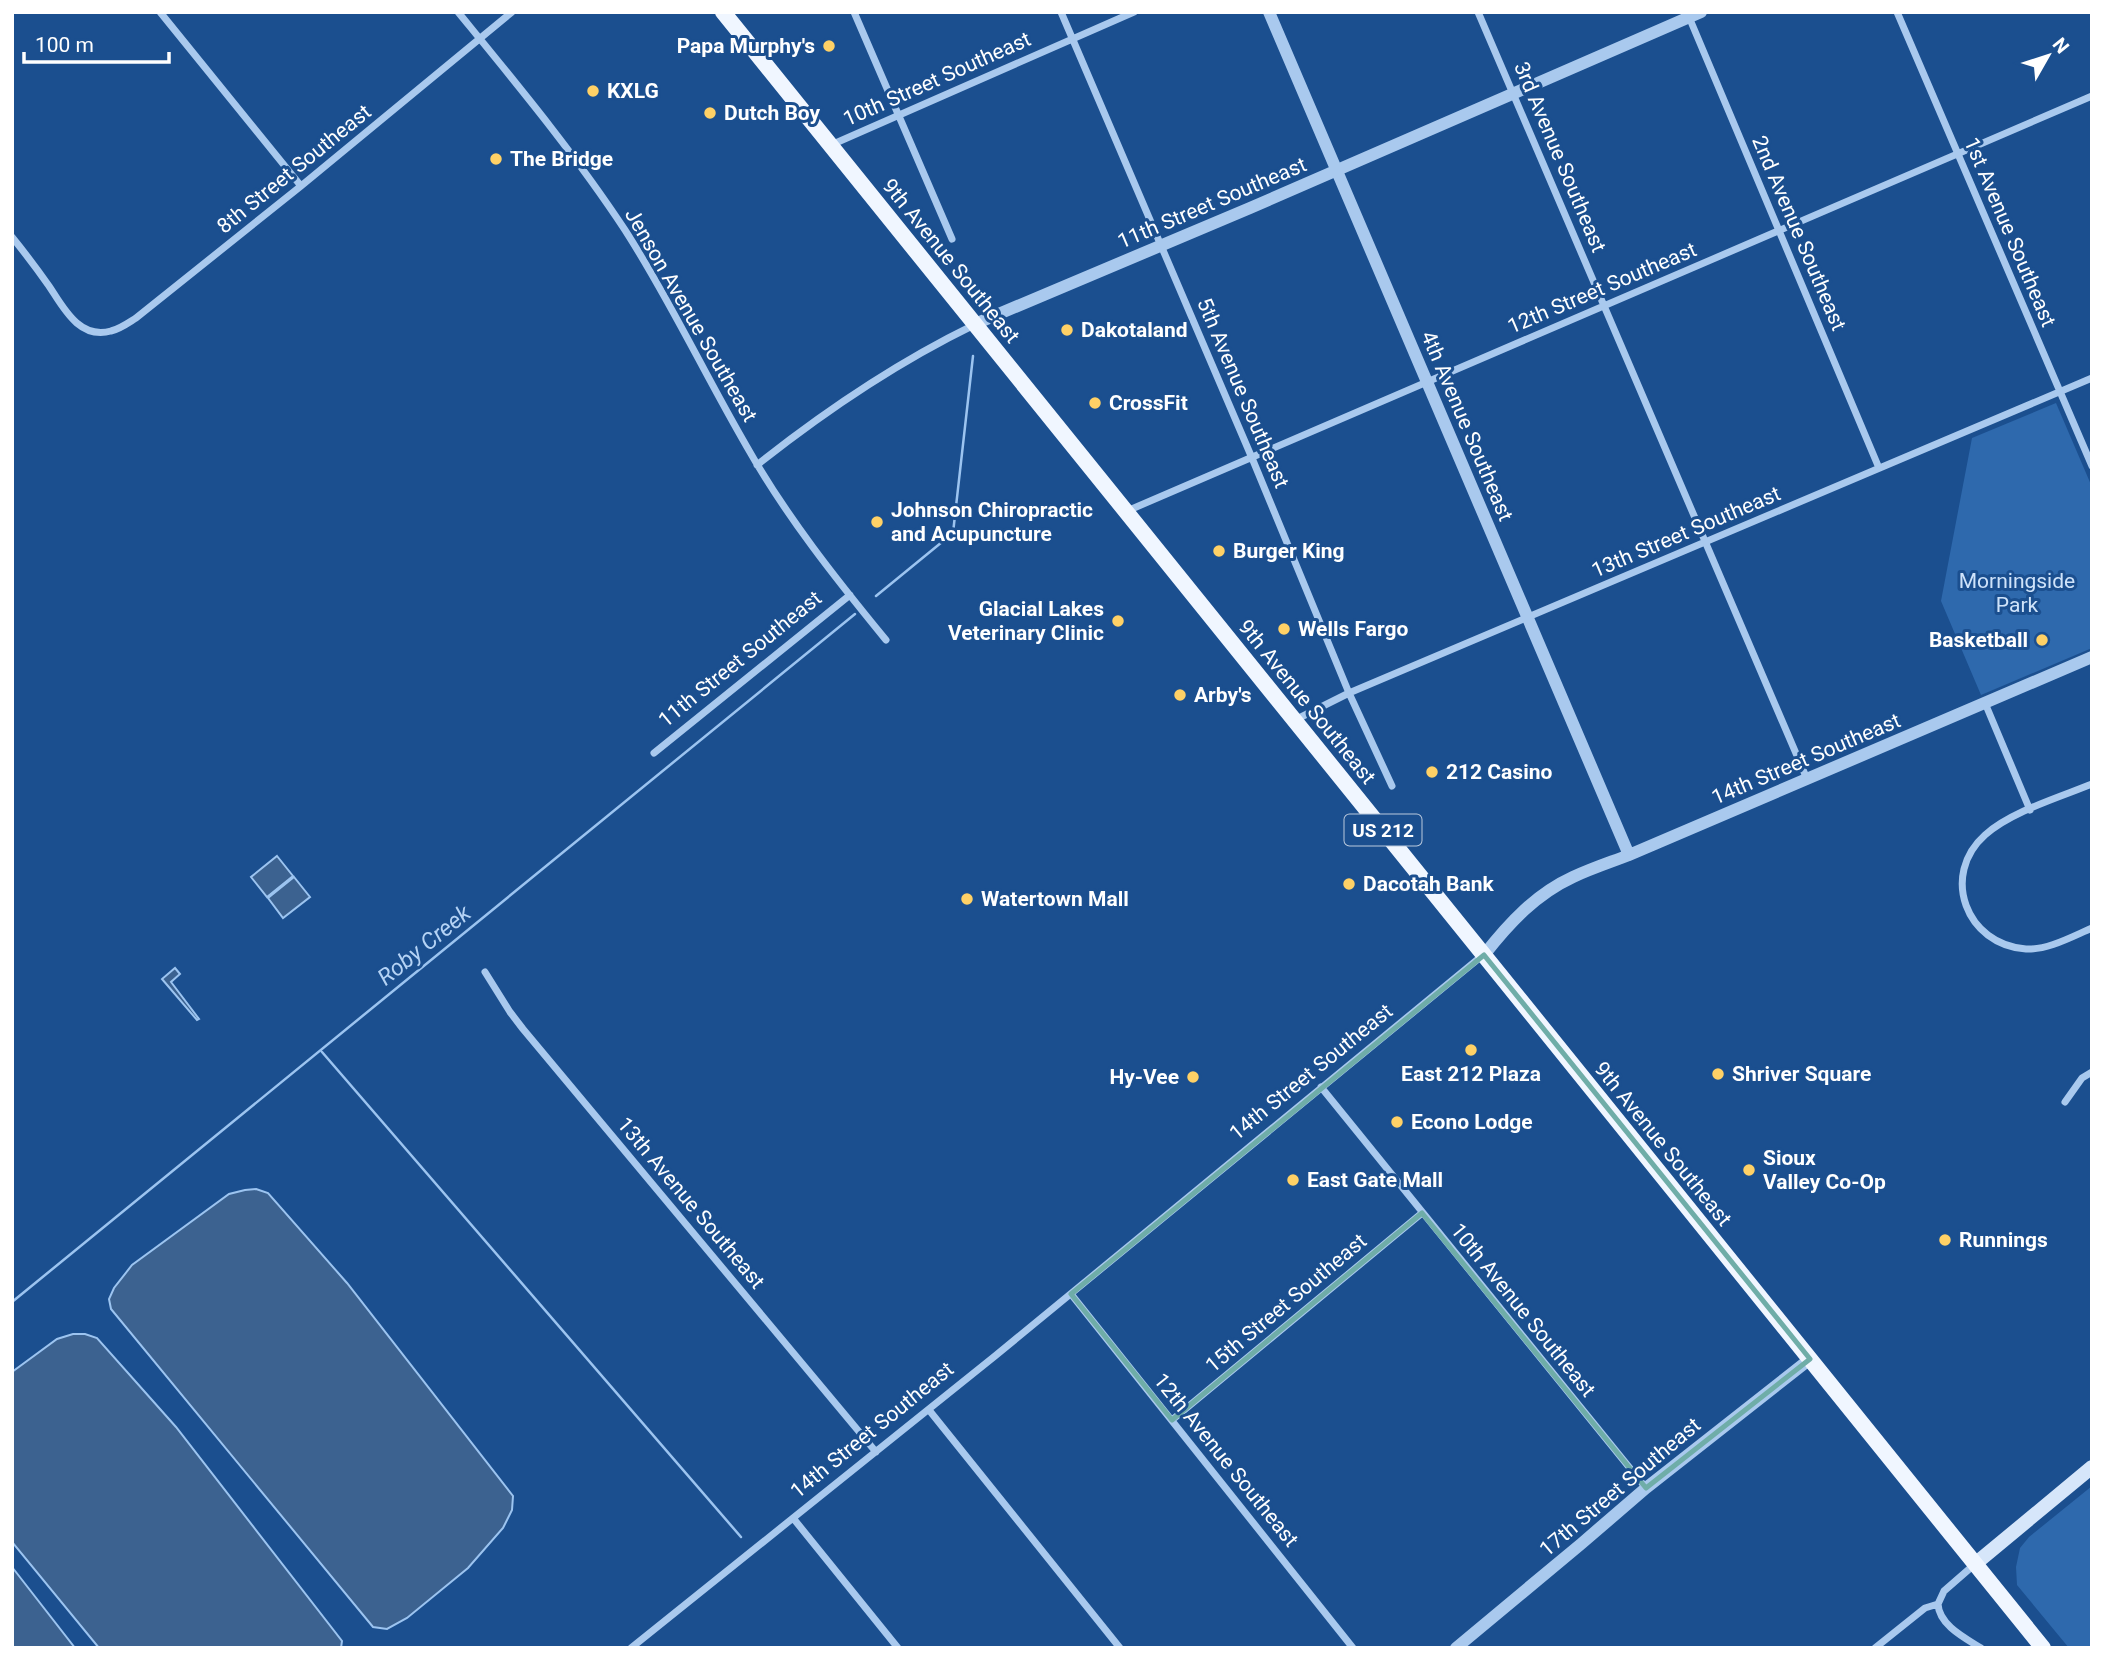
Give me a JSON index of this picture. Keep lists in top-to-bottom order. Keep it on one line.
{"streets":{"main road":["9th Avenue Southeast","US 212"],"street":["10th Street Southeast","3rd Avenue Southeast","8th Street Southeast","11th Street Southeast","1st Avenue Southeast","2nd Avenue Southeast","12th Street Southeast","Jenson Avenue Southeast","5th Avenue Southeast","4th Avenue Southeast","13th Street Southeast","14th Street Southeast","13th Avenue Southeast","15th Street Southeast","10th Avenue Southeast","12th Avenue Southeast","17th Street Southeast"]},"crossings":[["10th Street Southeast","9th Avenue Southeast"],["10th Street Southeast","5th Avenue Southeast"],["3rd Avenue Southeast","11th Street Southeast"],["3rd Avenue Southeast","12th Street Southeast"],["3rd Avenue Southeast","13th Street Southeast"],["3rd Avenue Southeast","14th Street Southeast"],["8th Street Southeast","Jenson Avenue Southeast"],["11th Street Southeast","2nd Avenue Southeast"],["11th Street Southeast","9th Avenue Southeast"],["11th Street Southeast","Jenson Avenue Southeast"],["11th Street Southeast","5th Avenue Southeast"],["11th Street Southeast","4th Avenue Southeast"],["1st Avenue Southeast","12th Street Southeast"],["1st Avenue Southeast","13th Street Southeast"],["2nd Avenue Southeast","12th Street Southeast"],["2nd Avenue Southeast","13th Street Southeast"],["9th Avenue Southeast","12th Street Southeast"],["9th Avenue Southeast","13th Street Southeast"],["9th Avenue Southeast","14th Street Southeast"],["9th Avenue Southeast","17th Street Southeast"],["12th Street Southeast","5th Avenue Southeast"],["12th Street Southeast","4th Avenue Southeast"],["5th Avenue Southeast","13th Street Southeast"],["4th Avenue Southeast","13th Street Southeast"],["4th Avenue Southeast","14th Street Southeast"],["14th Street Southeast","13th Avenue Southeast"],["14th Street Southeast","10th Avenue Southeast"],["14th Street Southeast","12th Avenue Southeast"],["15th Street Southeast","10th Avenue Southeast"],["15th Street Southeast","12th Avenue Southeast"],["10th Avenue Southeast","17th Street Southeast"]],"water":["Roby Creek"],"parks":["Morningside Park"],"places":["Papa Murphy's","KXLG","Dutch Boy","The Bridge","Dakotaland","CrossFit","Johnson Chiropractic and Acupuncture","Burger King","Glacial Lakes Veterinary Clinic","Wells Fargo","Basketball","Arby's","212 Casino","Dacotah Bank","Watertown Mall","East 212 Plaza","Shriver Square","Hy-Vee","Econo Lodge","Sioux Valley Co-Op","East Gate Mall","Runnings"],"scale_bar":"100 m","north":"top right"}
